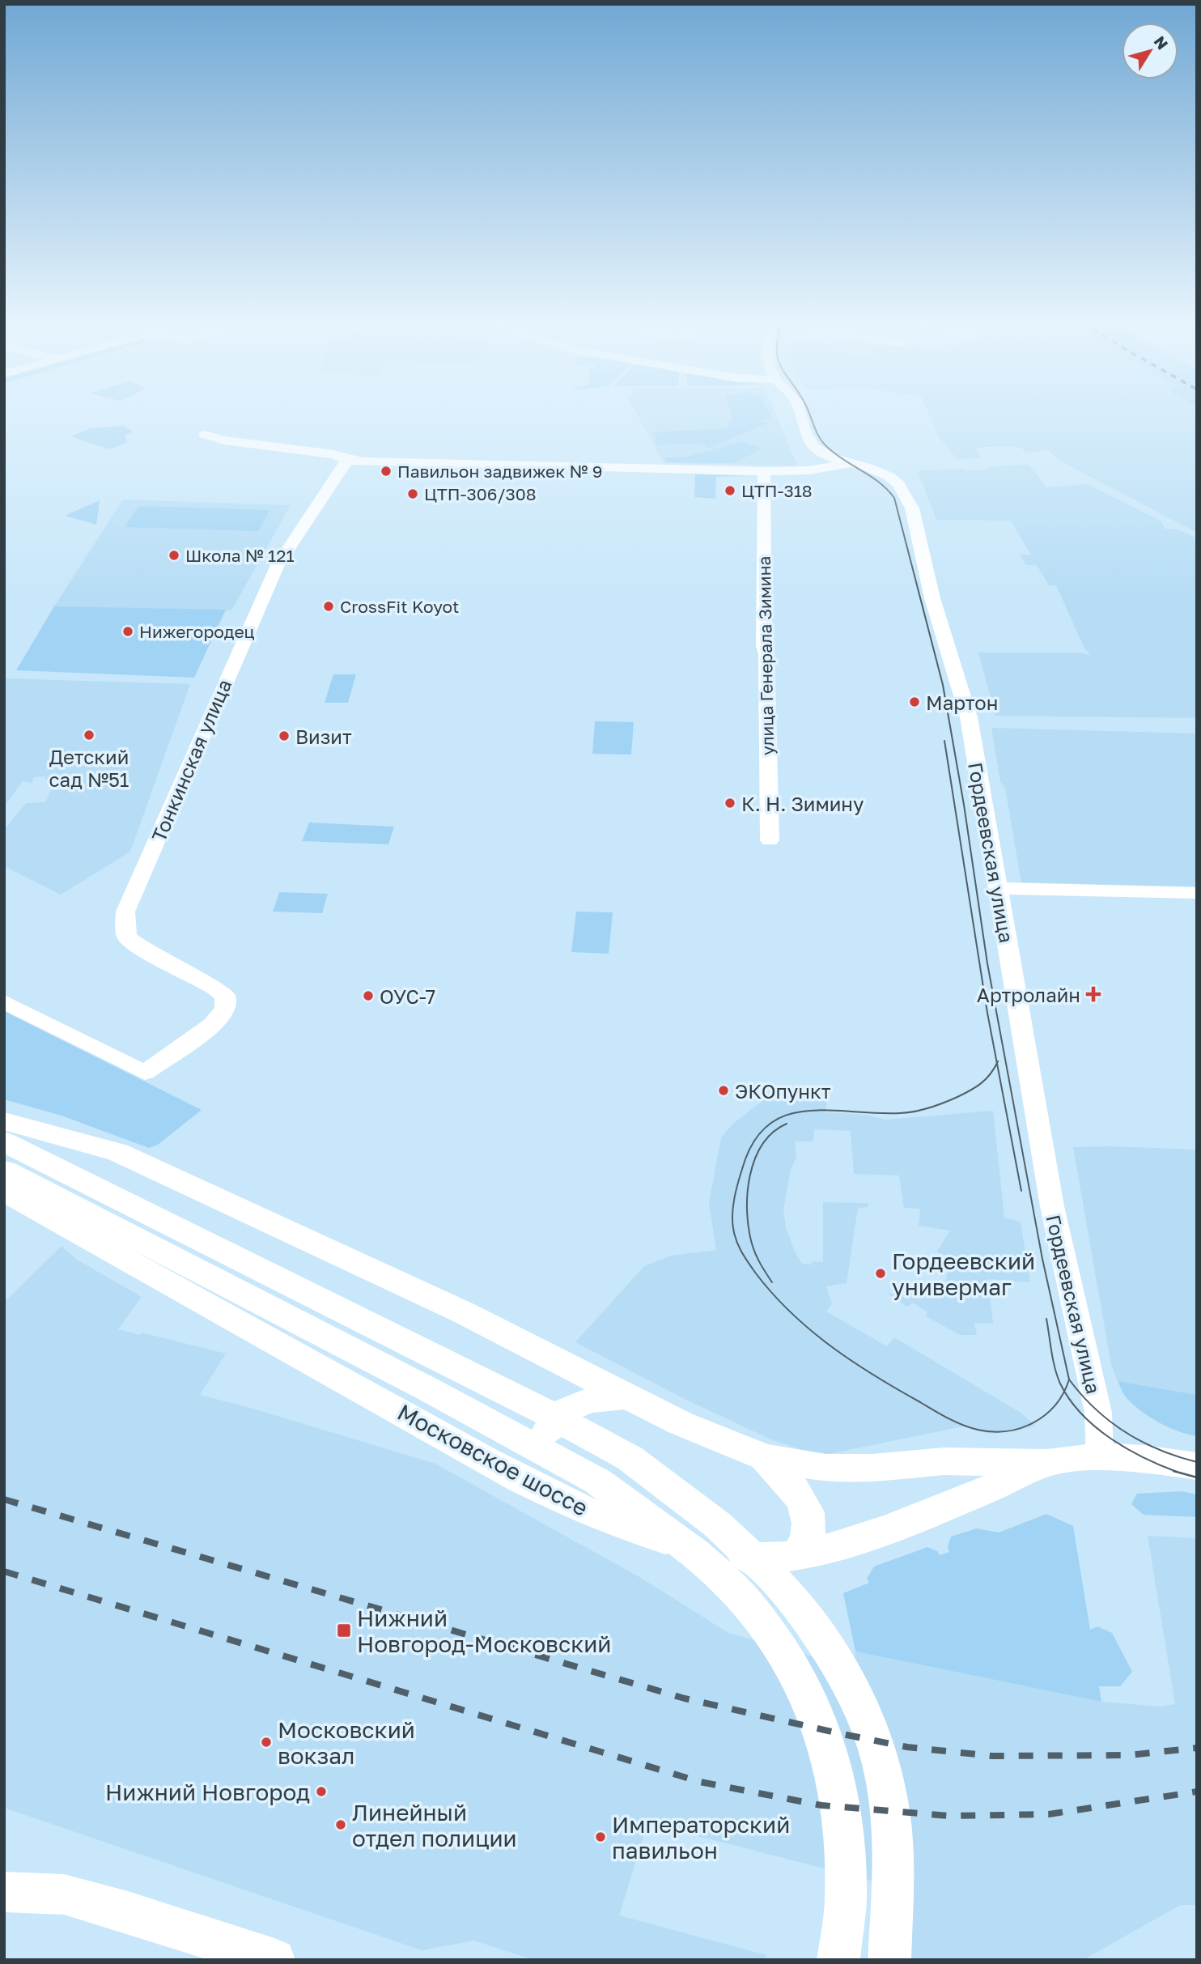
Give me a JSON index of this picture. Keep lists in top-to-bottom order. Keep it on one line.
{"streets":{"main road":["Московское шоссе"],"street":["улица Генерала Зимина","Тонкинская улица","Гордеевская улица"]},"crossings":[["Гордеевская улица","Московское шоссе"]],"places":{"other":["Павильон задвижек № 9","ЦТП-318","ЦТП-306/308","Школа № 121","CrossFit Koyot","Нижегородец","Мартон","Детский сад №51","Визит","К. Н. Зимину","ОУС-7","ЭКОпункт","Гордеевский универмаг","Московский вокзал","Нижний Новгород","Линейный отдел полиции","Императорский павильон"],"health":["Артролайн"],"transit":["Нижний Новгород-Московский"]},"north":"top right"}
